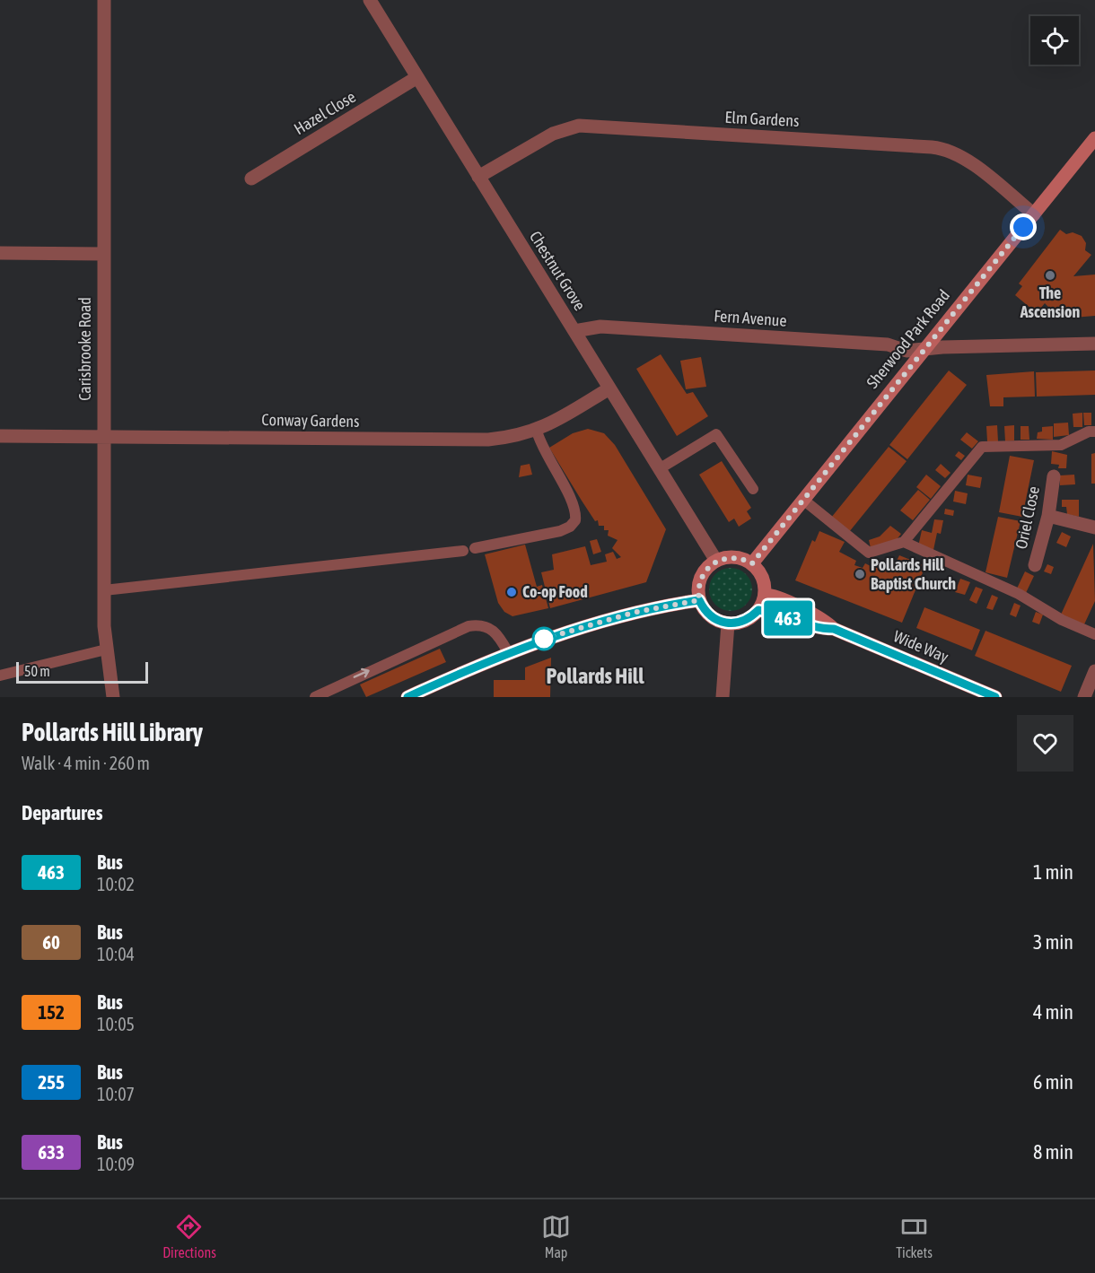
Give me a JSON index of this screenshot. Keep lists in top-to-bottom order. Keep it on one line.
{"streets":{"street":["Hazel Close","Elm Gardens","Chestnut Grove","Fern Avenue","Sherwood Park Road","Carisbrooke Road","Conway Gardens","Oriel Close","Wide Way"]},"crossings":[["Hazel Close","Chestnut Grove"],["Elm Gardens","Chestnut Grove"],["Elm Gardens","Sherwood Park Road"],["Chestnut Grove","Fern Avenue"],["Chestnut Grove","Sherwood Park Road"],["Chestnut Grove","Conway Gardens"],["Chestnut Grove","Wide Way"],["Fern Avenue","Sherwood Park Road"],["Sherwood Park Road","Wide Way"],["Carisbrooke Road","Conway Gardens"]],"districts":["Pollards Hill"],"places":["The Ascension","Pollards Hill Baptist Church","Co-op Food"],"lines":["bus line 463"],"scale_bar":"50 m","page":{"on_map":"463","scale":"50 m","heading":[["Pollards Hill Library","Walk · 4 min · 260 m"],"Departures"],"list":[{"mark":"463","name":"Bus","note":"10:02","value":"1 min"},{"mark":"60","name":"Bus","note":"10:04","value":"3 min"},{"mark":"152","name":"Bus","note":"10:05","value":"4 min"},{"mark":"255","name":"Bus","note":"10:07","value":"6 min"},{"mark":"633","name":"Bus","note":"10:09","value":"8 min"}],"tabs":["Directions","Map","Tickets"]}}
